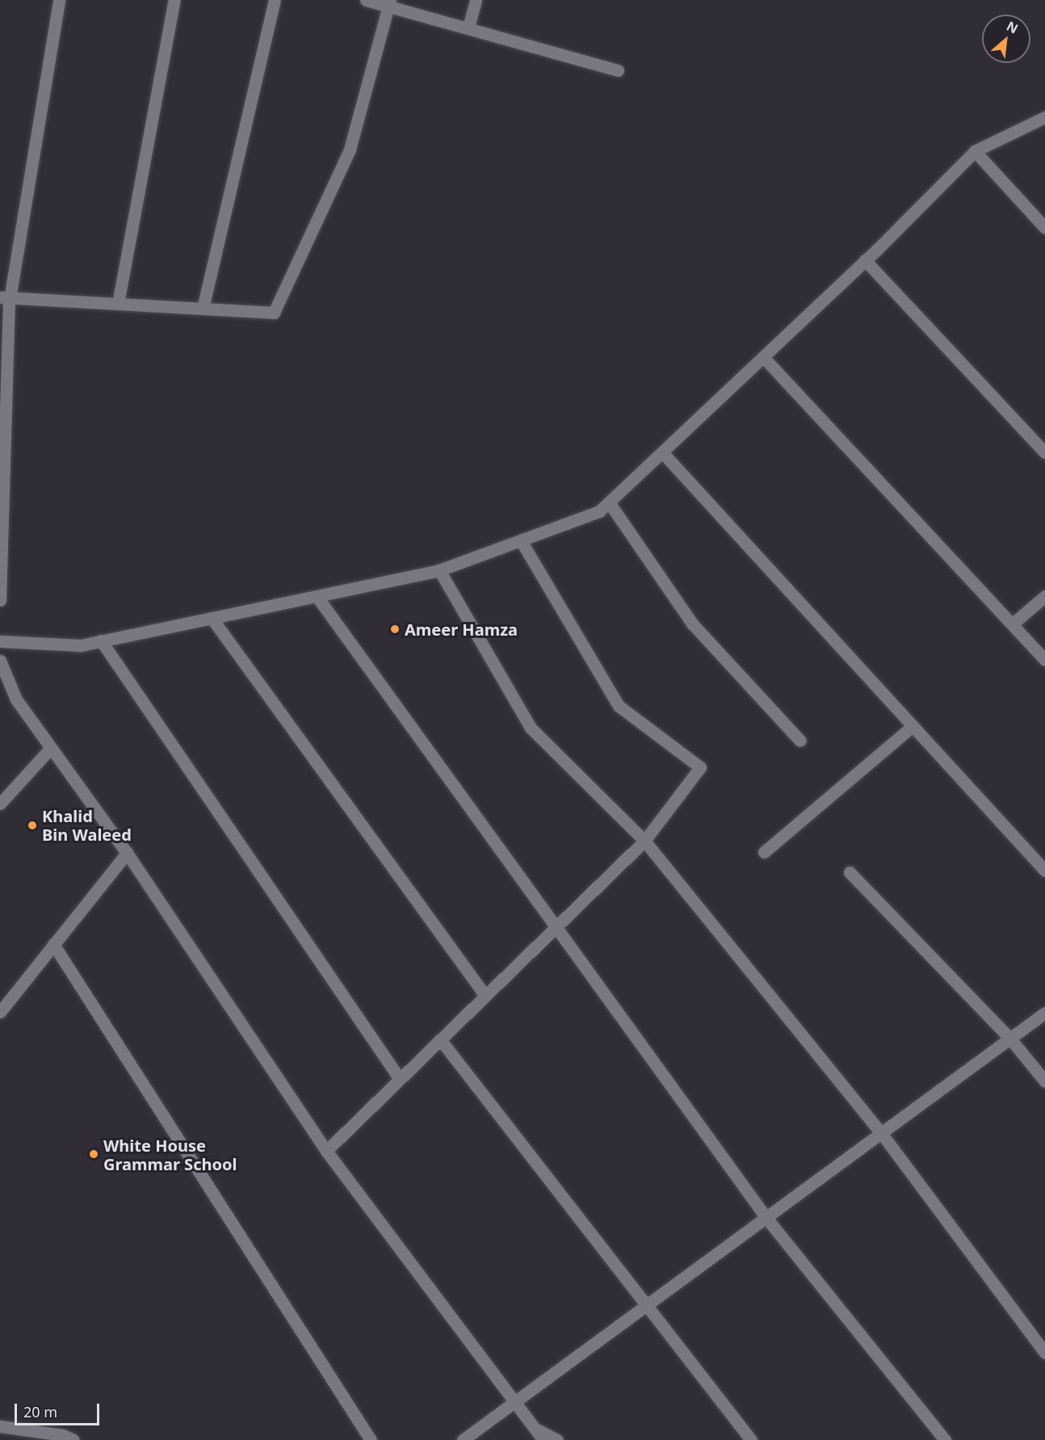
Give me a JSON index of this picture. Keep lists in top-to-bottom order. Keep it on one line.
{"places":["Ameer Hamza","Khalid Bin Waleed","White House Grammar School"],"scale_bar":"20 m","north":"top right"}
